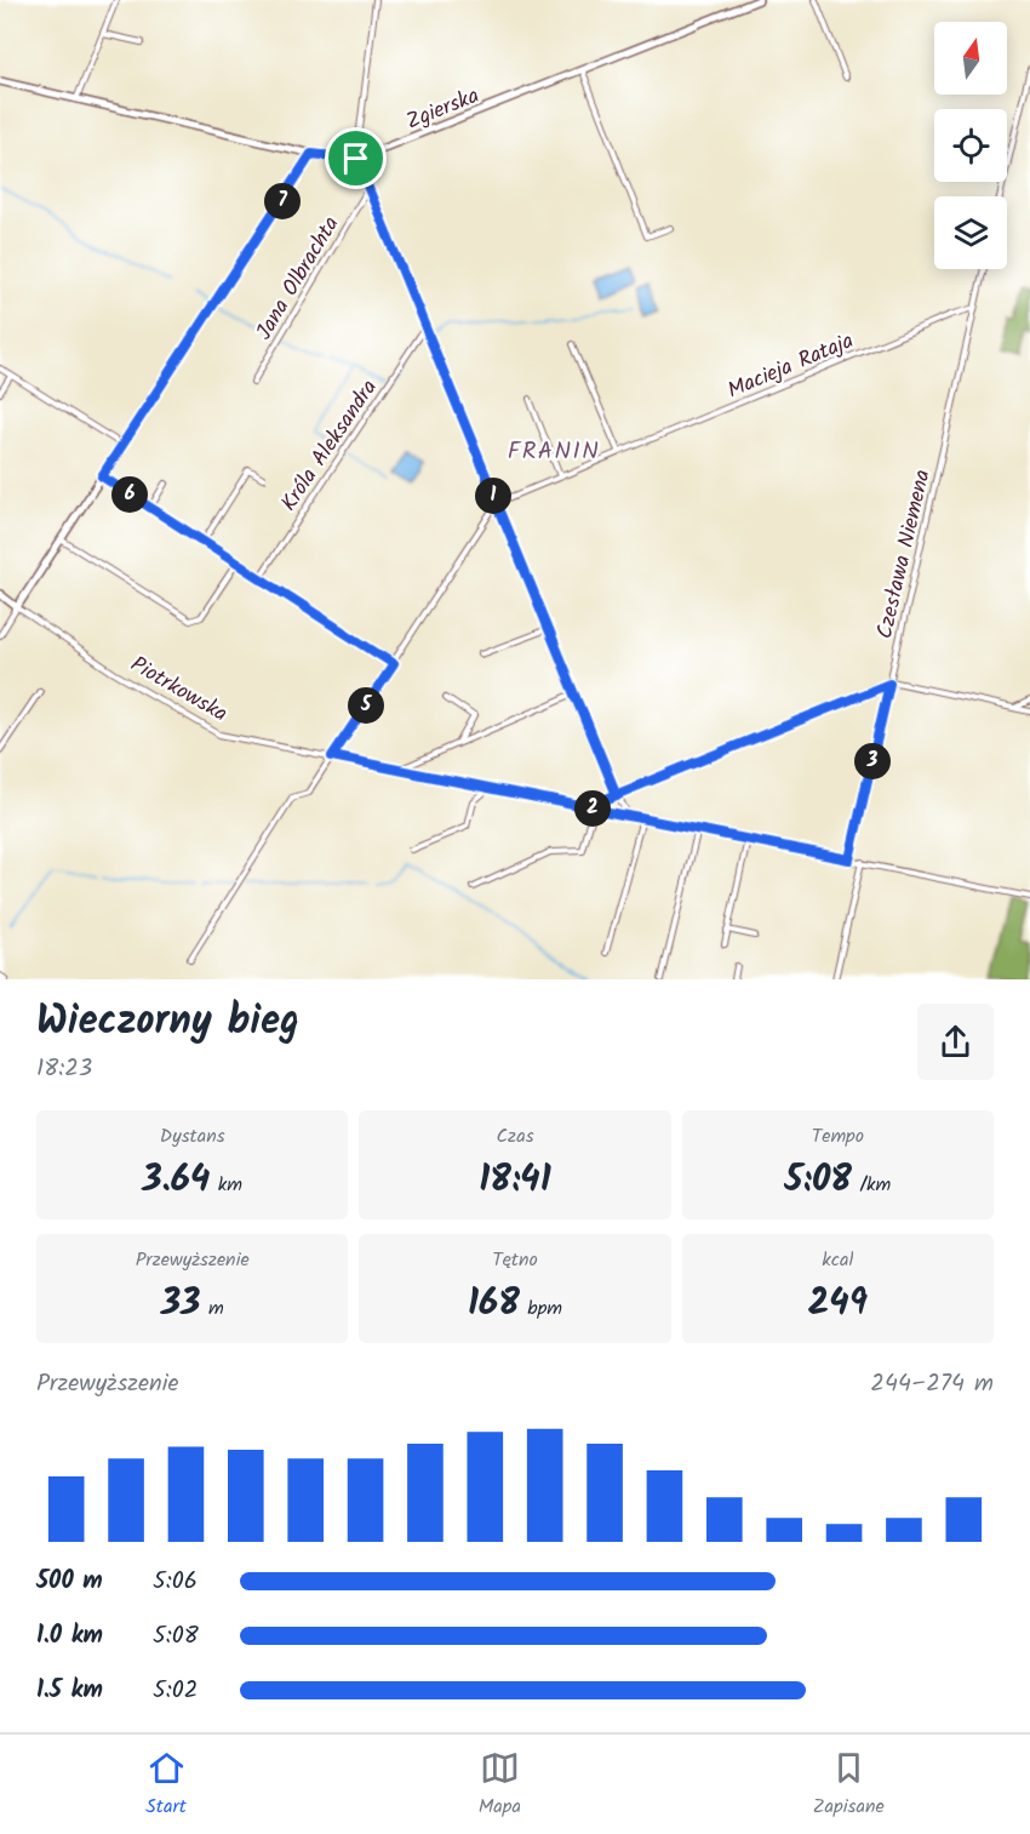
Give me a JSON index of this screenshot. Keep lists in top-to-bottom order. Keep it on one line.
{"streets":{"main road":["Zgierska","Piotrkowska"],"street":["Jana Olbrachta","Macieja Rataja","Króla Aleksandra","Czesława Niemena"]},"crossings":[["Macieja Rataja","Czesława Niemena"],["Czesława Niemena","Piotrkowska"]],"districts":["FRANIN"],"north":"top","page":{"pins":["7","6","1","5","3","2"],"heading":["Wieczorny bieg","18:23"],"stats":[["Dystans","3.64 km"],["Czas","18:41"],["Tempo","5:08 /km"],["Przewyższenie","33 m"],["Tętno","168 bpm"],["kcal","249"]],"chart":["Przewyższenie","244–274 m"],"list":[{"name":"500 m","note":"5:06"},{"name":"1.0 km","note":"5:08"},{"name":"1.5 km","note":"5:02"}],"tabs":["Start","Mapa","Zapisane"]}}
